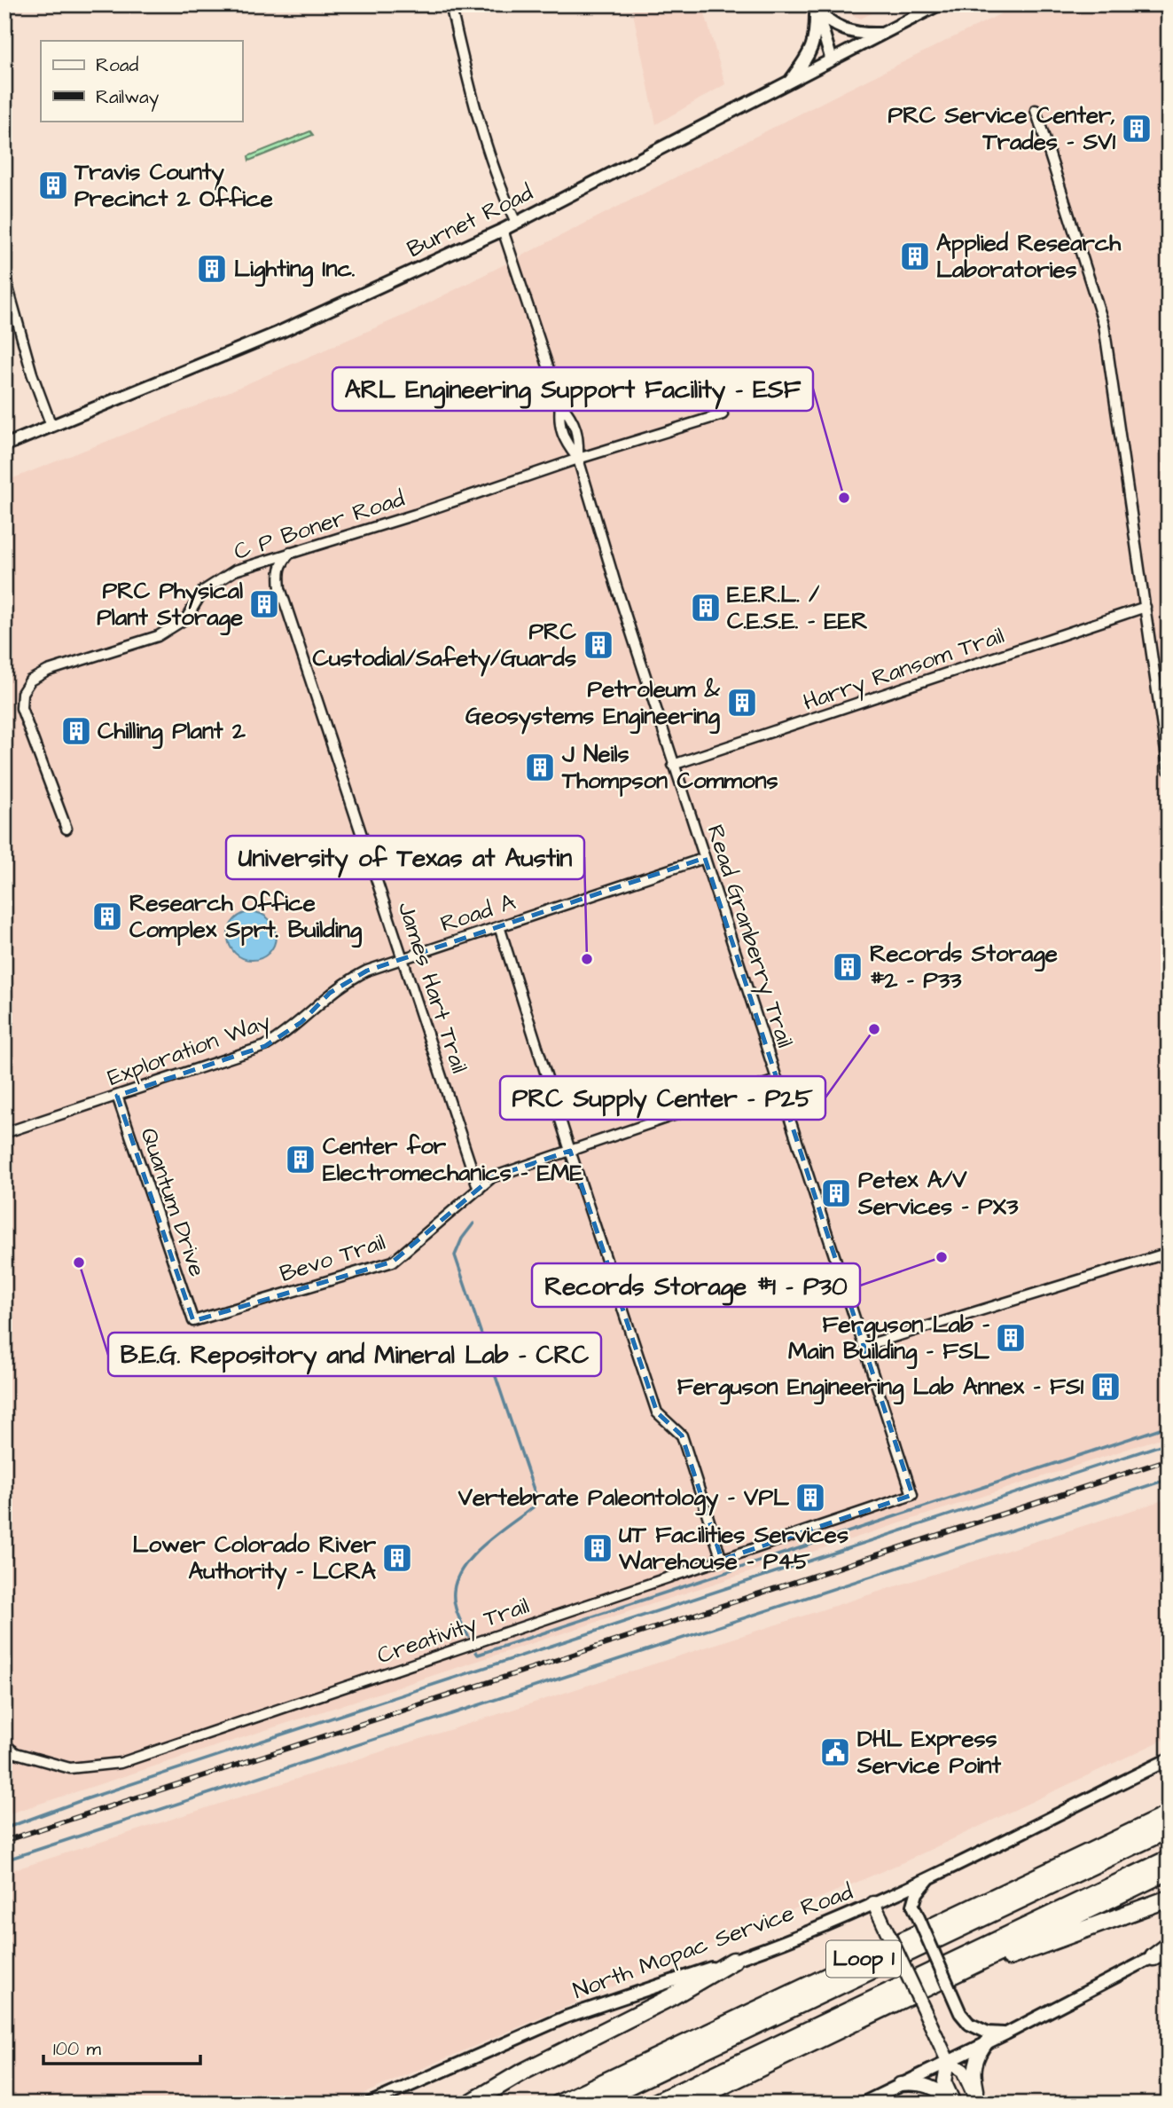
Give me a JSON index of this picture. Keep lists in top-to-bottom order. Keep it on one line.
{"streets":{"highway":["Loop 1"],"main road":["Burnet Road","North Mopac Service Road"],"street":["C P Boner Road","Harry Ransom Trail","Road A","Read Granberry Trail","James Hart Trail","Exploration Way","Quantum Drive","Bevo Trail","Creativity Trail"]},"crossings":[["Burnet Road","Read Granberry Trail"],["C P Boner Road","Read Granberry Trail"],["C P Boner Road","James Hart Trail"],["Harry Ransom Trail","Read Granberry Trail"],["Road A","Read Granberry Trail"],["Road A","James Hart Trail"],["Road A","Exploration Way"],["Read Granberry Trail","Bevo Trail"],["Read Granberry Trail","Creativity Trail"],["James Hart Trail","Exploration Way"],["James Hart Trail","Bevo Trail"],["Exploration Way","Quantum Drive"],["Quantum Drive","Bevo Trail"]],"places":{"building":["PRC Service Center, Trades - SV1","Travis County Precinct 2 Office","Applied Research Laboratories","Lighting Inc.","PRC Physical Plant Storage","E.E.R.L. / C.E.S.E. - EER","PRC Custodial/Safety/Guards","Petroleum & Geosystems Engineering","Chilling Plant 2","J Neils Thompson Commons","Research Office Complex Sprt. Building","Records Storage #2 - P33","Center for Electromechanics - EME","Petex A/V Services - PX3","Ferguson Lab - Main Building - FSL","Ferguson Engineering Lab Annex - FS1","Vertebrate Paleontology - VPL","UT Facilities Services Warehouse - P45","Lower Colorado River Authority - LCRA"],"other":["ARL Engineering Support Facility - ESF","University of Texas at Austin","PRC Supply Center - P25","Records Storage #1 - P30","B.E.G. Repository and Mineral Lab - CRC"],"public building":["DHL Express Service Point"]},"legend":["Road","Railway"],"scale_bar":"100 m"}
